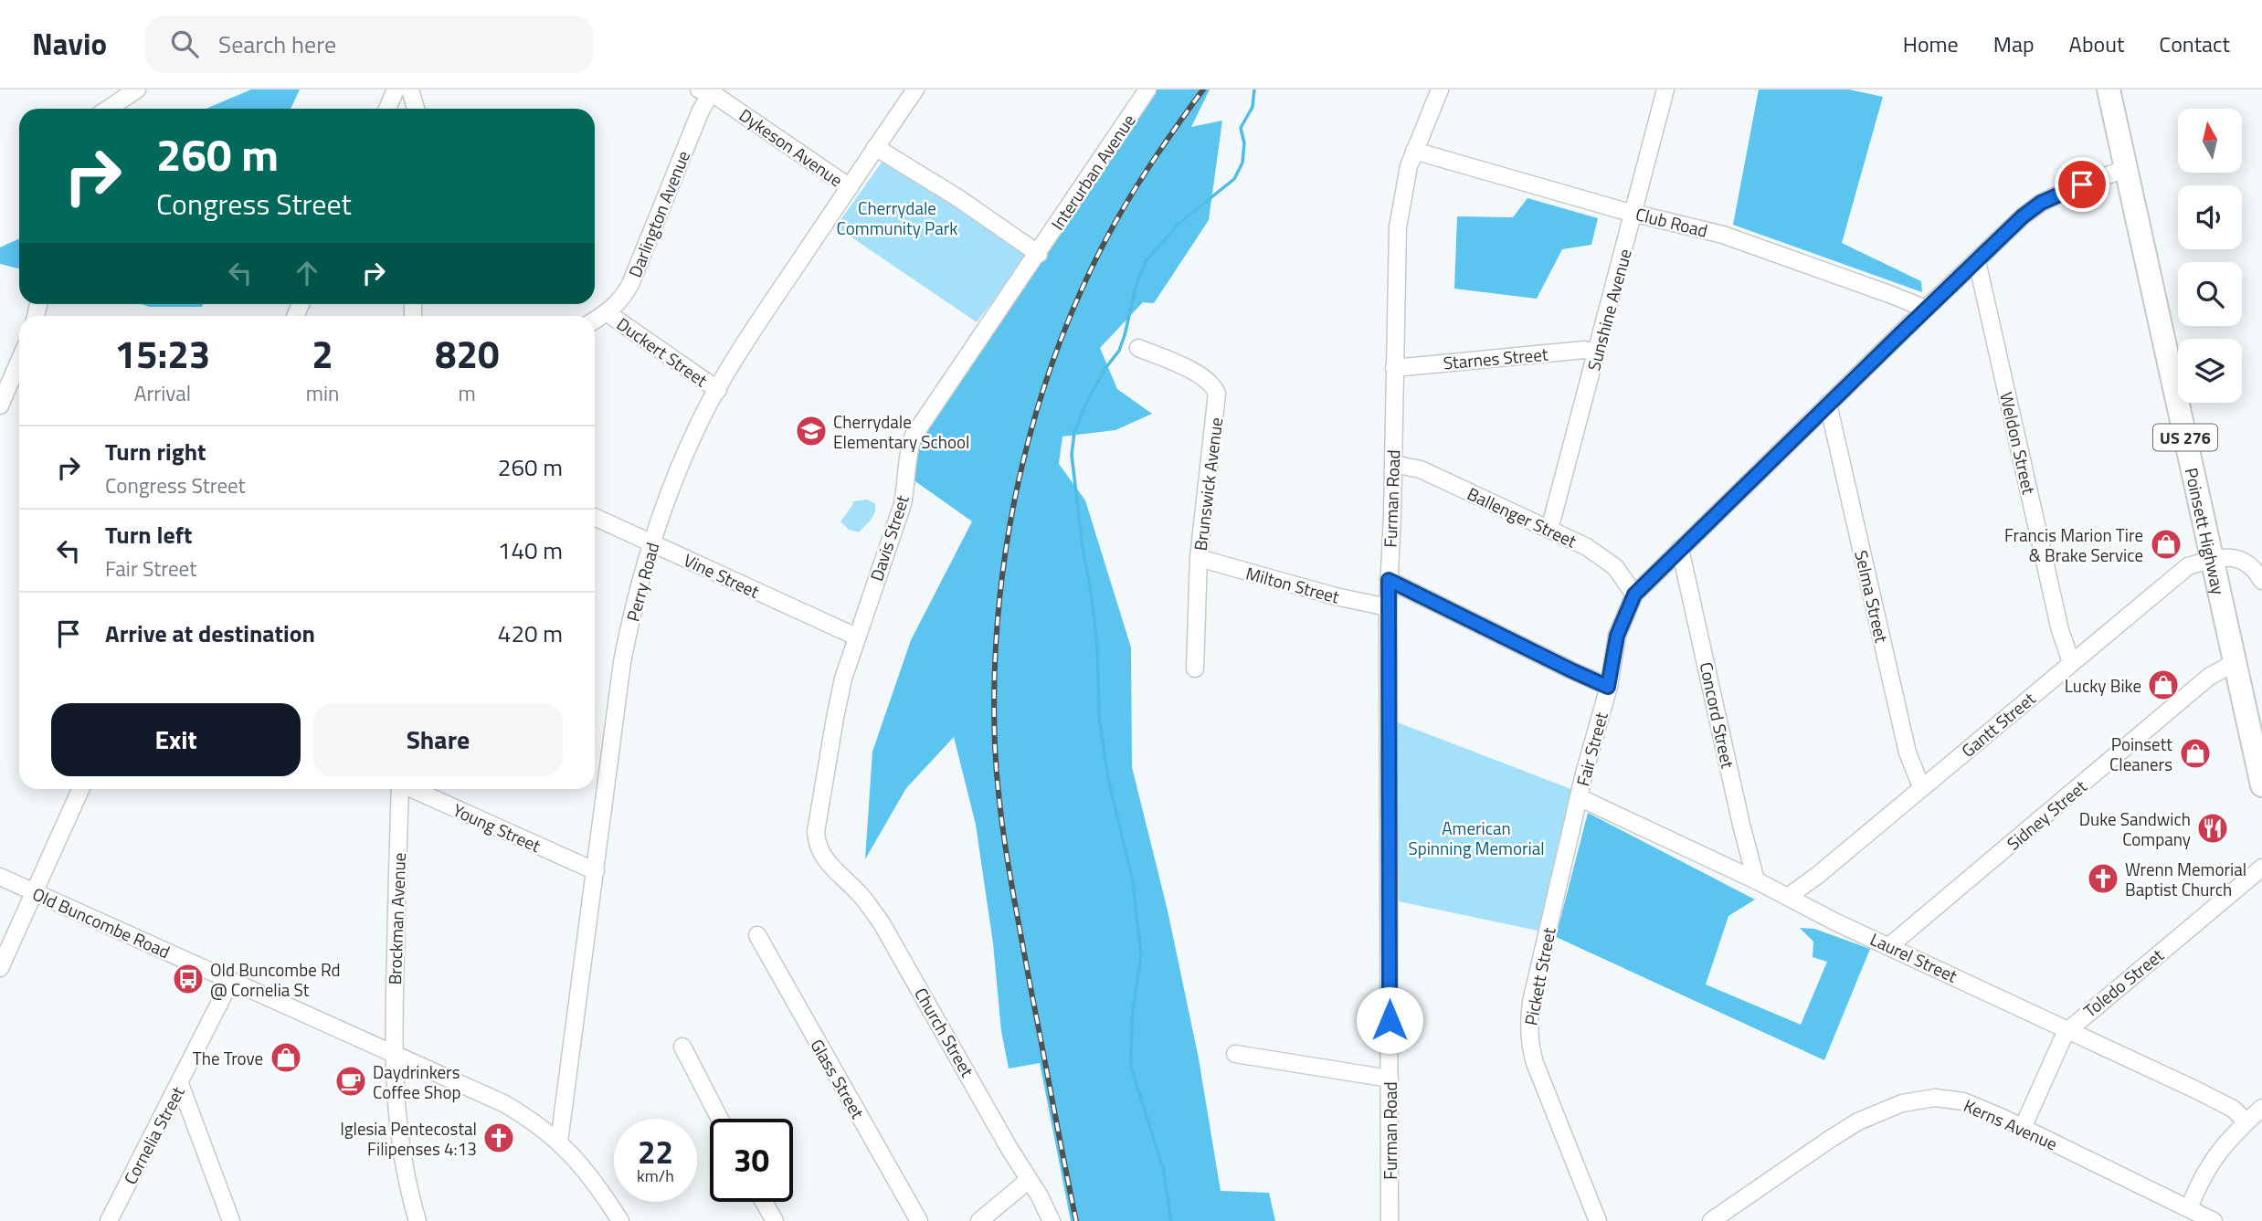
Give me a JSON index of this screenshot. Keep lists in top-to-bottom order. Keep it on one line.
{"streets":{"highway":["US 276","Poinsett Highway"],"street":["Dykeson Avenue","Interurban Avenue","Darlington Avenue","Club Road","Sunshine Avenue","Duckert Street","Starnes Street","Weldon Street","Brunswick Avenue","Furman Road","Ballenger Street","Davis Street","Vine Street","Perry Road","Milton Street","Selma Street","Concord Street","Gantt Street","Fair Street","Sidney Street","Young Street","Brockman Avenue","Old Buncombe Road","Laurel Street","Pickett Street","Toledo Street","Church Street","Glass Street","Kerns Avenue","Cornelia Street"]},"crossings":[["Dykeson Avenue","Darlington Avenue"],["Dykeson Avenue","Perry Road"],["Interurban Avenue","Davis Street"],["Darlington Avenue","Duckert Street"],["Club Road","Sunshine Avenue"],["Club Road","Furman Road"],["Club Road","Fair Street"],["Sunshine Avenue","Starnes Street"],["Sunshine Avenue","Ballenger Street"],["Duckert Street","Perry Road"],["Starnes Street","Furman Road"],["Weldon Street","Gantt Street"],["Weldon Street","Fair Street"],["Brunswick Avenue","Milton Street"],["Furman Road","Ballenger Street"],["Furman Road","Milton Street"],["Ballenger Street","Fair Street"],["Poinsett Highway","Gantt Street"],["Poinsett Highway","Fair Street"],["Poinsett Highway","Sidney Street"],["Davis Street","Vine Street"],["Davis Street","Church Street"],["Vine Street","Perry Road"],["Perry Road","Young Street"],["Perry Road","Old Buncombe Road"],["Selma Street","Gantt Street"],["Selma Street","Fair Street"],["Concord Street","Fair Street"],["Concord Street","Laurel Street"],["Gantt Street","Laurel Street"],["Fair Street","Laurel Street"],["Fair Street","Pickett Street"],["Sidney Street","Laurel Street"],["Brockman Avenue","Old Buncombe Road"],["Old Buncombe Road","Cornelia Street"],["Laurel Street","Pickett Street"],["Laurel Street","Toledo Street"],["Toledo Street","Kerns Avenue"]],"parks":["Cherrydale Community Park","American Spinning Memorial"],"places":{"school or university":["Cherrydale Elementary School"],"shop":["Francis Marion Tire & Brake Service","Lucky Bike","Poinsett Cleaners","The Trove"],"restaurant":["Duke Sandwich Company"],"church":["Wrenn Memorial Baptist Church","Iglesia Pentecostal Filipenses 4:13"],"bus stop":["Old Buncombe Rd @ Cornelia St"],"cafe":["Daydrinkers Coffee Shop"]},"north":"top","page":{"header":"Navio","search":"Search here","nav":["Home","Map","About","Contact"],"turn":["260 m","Congress Street"],"eta":["15:23","Arrival","2","min","820","m"],"list":[{"name":"Turn right","note":"Congress Street","value":"260 m"},{"name":"Turn left","note":"Fair Street","value":"140 m"},{"name":"Arrive at destination","value":"420 m"}],"buttons":["Exit","Share"],"speed":"22 km/h","limit":"30"}}
